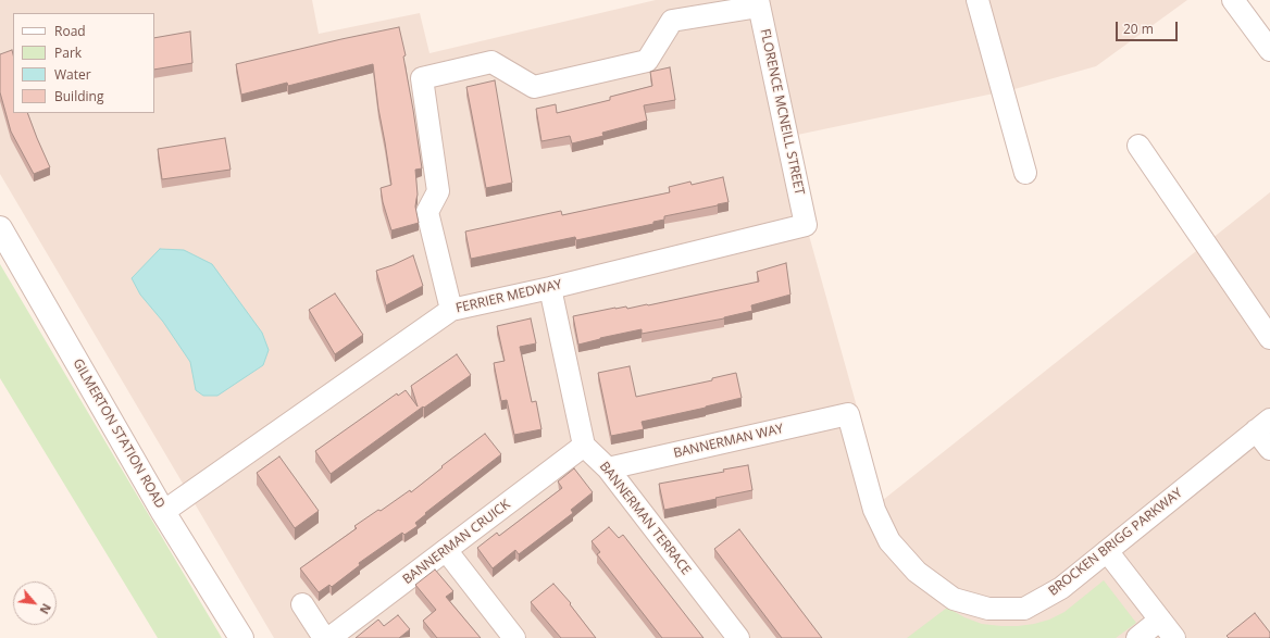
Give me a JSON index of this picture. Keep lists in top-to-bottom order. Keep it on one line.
{"streets":{"street":["FLORENCE MCNEILL STREET","FERRIER MEDWAY","GILMERTON STATION ROAD","BANNERMAN WAY","BANNERMAN TERRACE","BANNERMAN CRUICK","BROCKEN BRIGG PARKWAY"]},"crossings":[["FLORENCE MCNEILL STREET","FERRIER MEDWAY"],["FERRIER MEDWAY","GILMERTON STATION ROAD"],["BANNERMAN WAY","BANNERMAN TERRACE"],["BANNERMAN WAY","BROCKEN BRIGG PARKWAY"],["BANNERMAN TERRACE","BANNERMAN CRUICK"]],"legend":["Road","Park","Water","Building"],"scale_bar":"20 m","north":"bottom right"}
